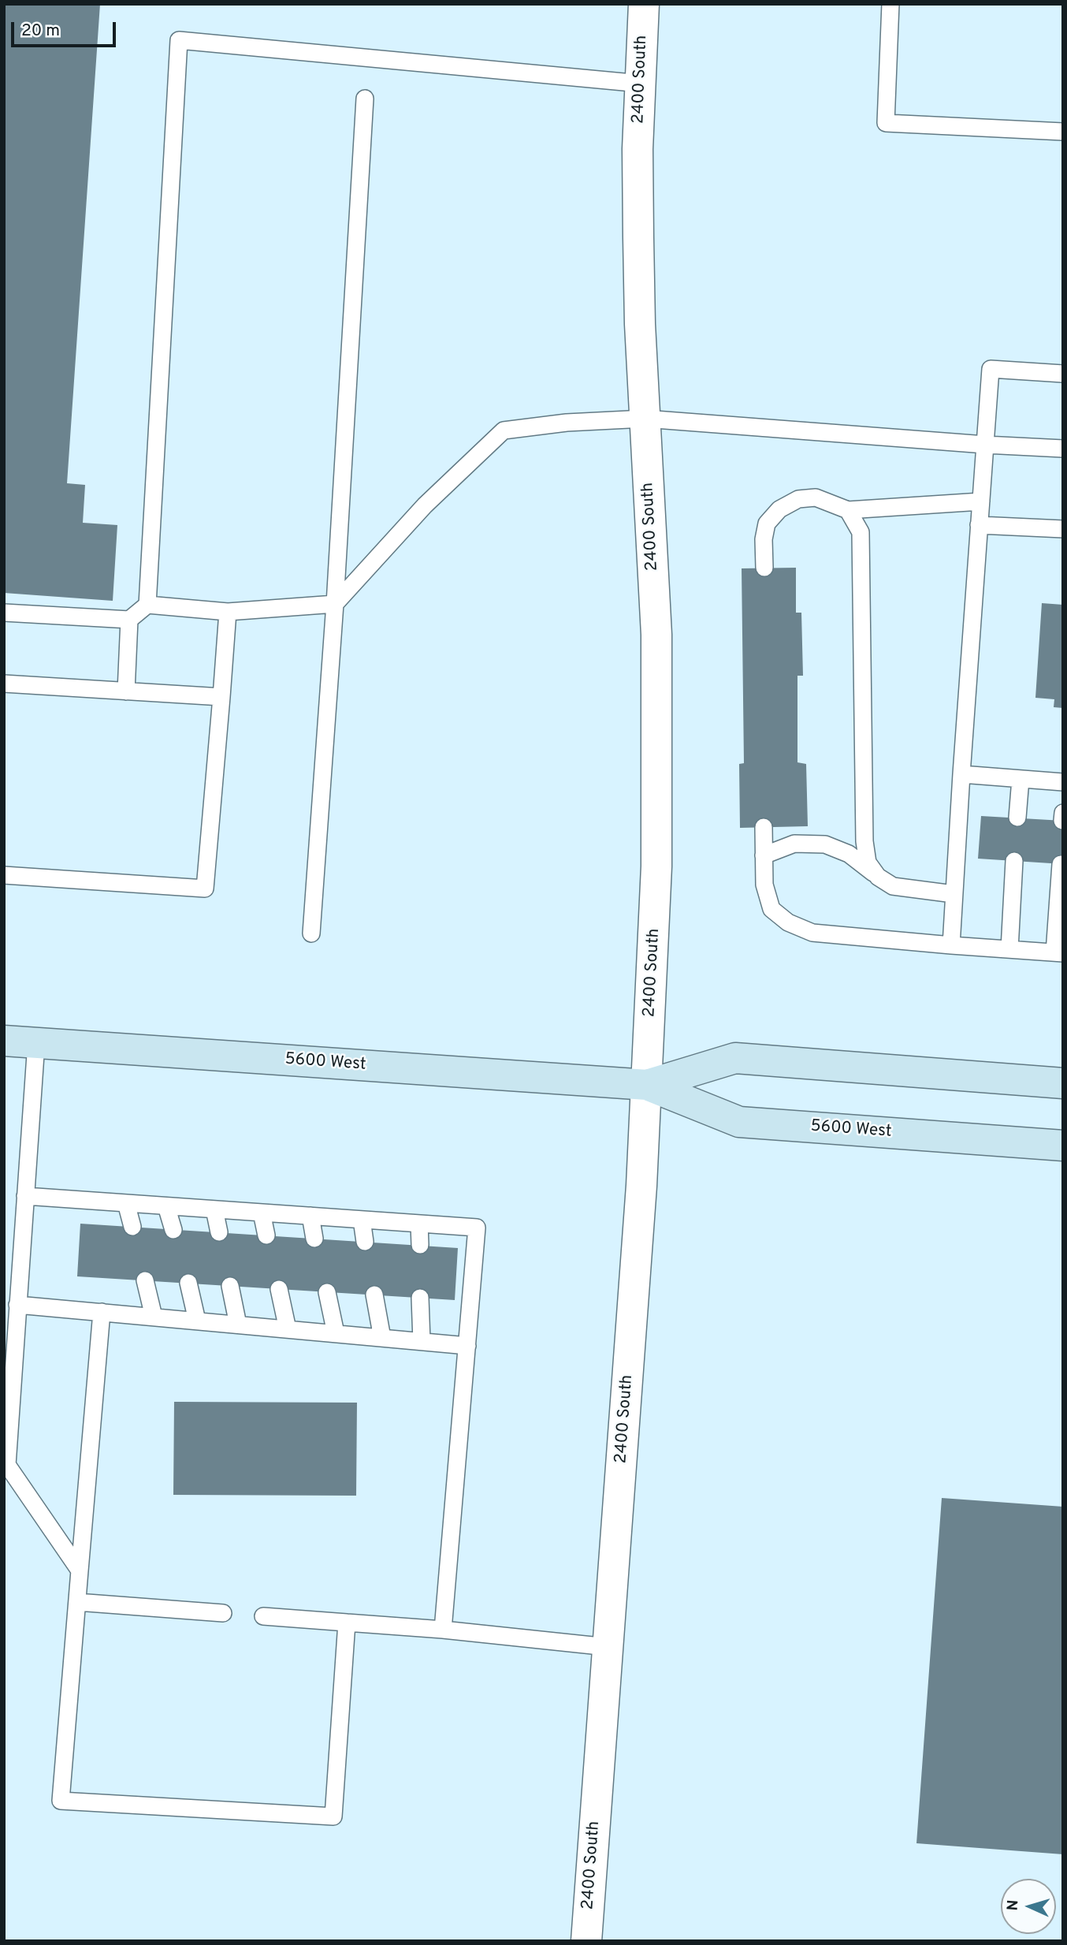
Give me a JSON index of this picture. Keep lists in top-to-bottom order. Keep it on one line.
{"streets":{"main road":["5600 West"],"street":["2400 South"]},"crossings":[["2400 South","5600 West"]],"scale_bar":"20 m","north":"left"}
